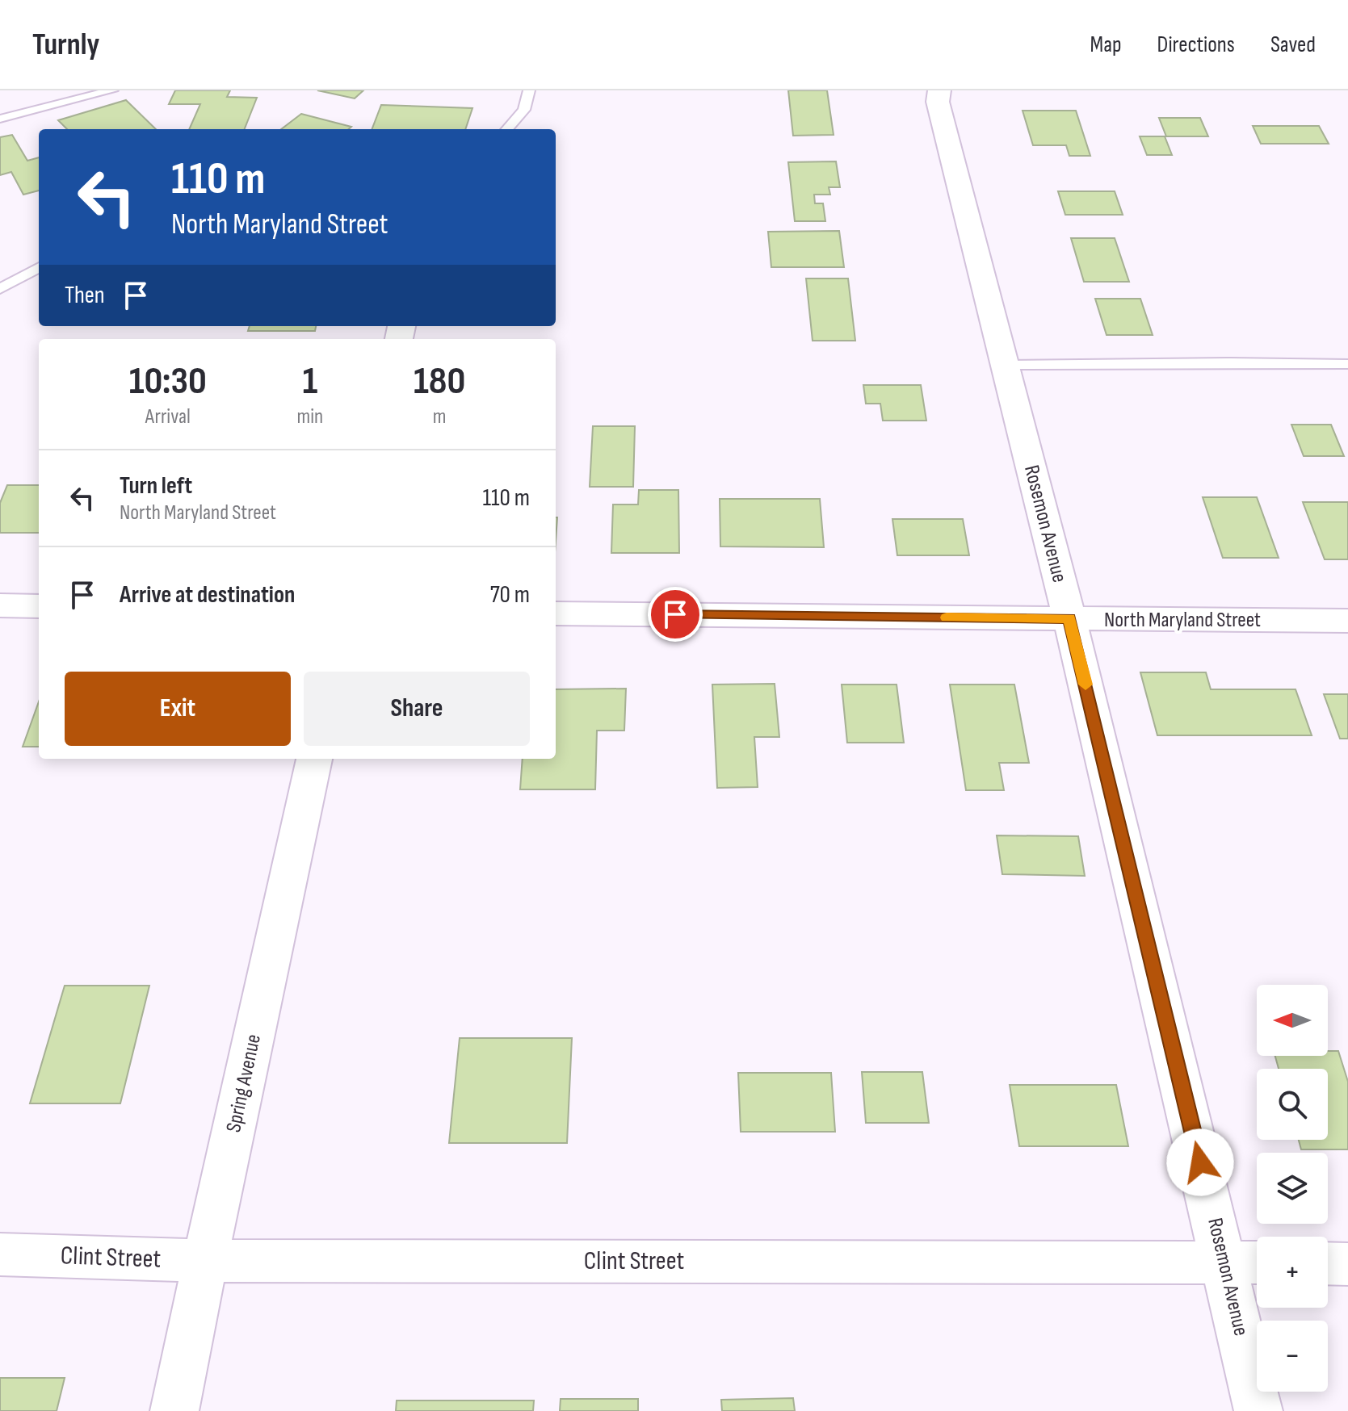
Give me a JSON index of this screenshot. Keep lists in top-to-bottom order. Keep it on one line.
{"streets":{"street":["Rosemon Avenue","North Maryland Street","Spring Avenue","Clint Street"]},"crossings":[["Rosemon Avenue","North Maryland Street"],["Rosemon Avenue","Clint Street"],["Spring Avenue","Clint Street"]],"north":"left","page":{"header":"Turnly","nav":["Map","Directions","Saved"],"turn":["110 m","North Maryland Street"],"then":"Then","eta":["10:30","Arrival","1","min","180","m"],"list":[{"name":"Turn left","note":"North Maryland Street","value":"110 m"},{"name":"Arrive at destination","value":"70 m"}],"buttons":["Exit","Share"],"map_buttons":["+","−"]}}
